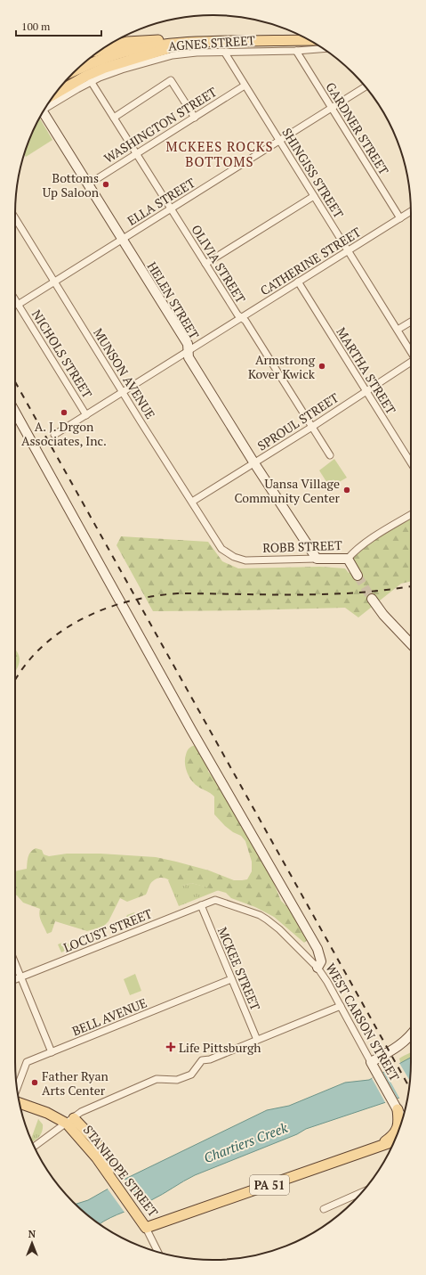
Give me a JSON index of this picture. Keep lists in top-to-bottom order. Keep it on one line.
{"streets":{"main road":["STANHOPE STREET","PA 51"],"street":["AGNES STREET","WASHINGTON STREET","GARDNER STREET","SHINGISS STREET","ELLA STREET","CATHERINE STREET","OLIVIA STREET","HELEN STREET","NICHOLS STREET","MARTHA STREET","MUNSON AVENUE","SPROUL STREET","ROBB STREET","LOCUST STREET","MCKEE STREET","BELL AVENUE","WEST CARSON STREET"]},"crossings":[["AGNES STREET","GARDNER STREET"],["AGNES STREET","SHINGISS STREET"],["AGNES STREET","OLIVIA STREET"],["WASHINGTON STREET","SHINGISS STREET"],["WASHINGTON STREET","OLIVIA STREET"],["WASHINGTON STREET","HELEN STREET"],["GARDNER STREET","ELLA STREET"],["GARDNER STREET","CATHERINE STREET"],["SHINGISS STREET","ELLA STREET"],["SHINGISS STREET","CATHERINE STREET"],["ELLA STREET","OLIVIA STREET"],["ELLA STREET","HELEN STREET"],["ELLA STREET","NICHOLS STREET"],["ELLA STREET","MUNSON AVENUE"],["CATHERINE STREET","OLIVIA STREET"],["CATHERINE STREET","HELEN STREET"],["CATHERINE STREET","NICHOLS STREET"],["CATHERINE STREET","MARTHA STREET"],["CATHERINE STREET","MUNSON AVENUE"],["OLIVIA STREET","SPROUL STREET"],["HELEN STREET","SPROUL STREET"],["HELEN STREET","ROBB STREET"],["MARTHA STREET","SPROUL STREET"],["MUNSON AVENUE","SPROUL STREET"],["MUNSON AVENUE","ROBB STREET"],["LOCUST STREET","MCKEE STREET"],["LOCUST STREET","WEST CARSON STREET"],["MCKEE STREET","BELL AVENUE"]],"districts":["MCKEES ROCKS BOTTOMS"],"water":["Chartiers Creek"],"places":{"other":["Bottoms Up Saloon","Armstrong Kover Kwick","A. J. Drgon Associates, Inc.","Uansa Village Community Center","Father Ryan Arts Center"],"health":["Life Pittsburgh"]},"scale_bar":"100 m","north":"top"}
